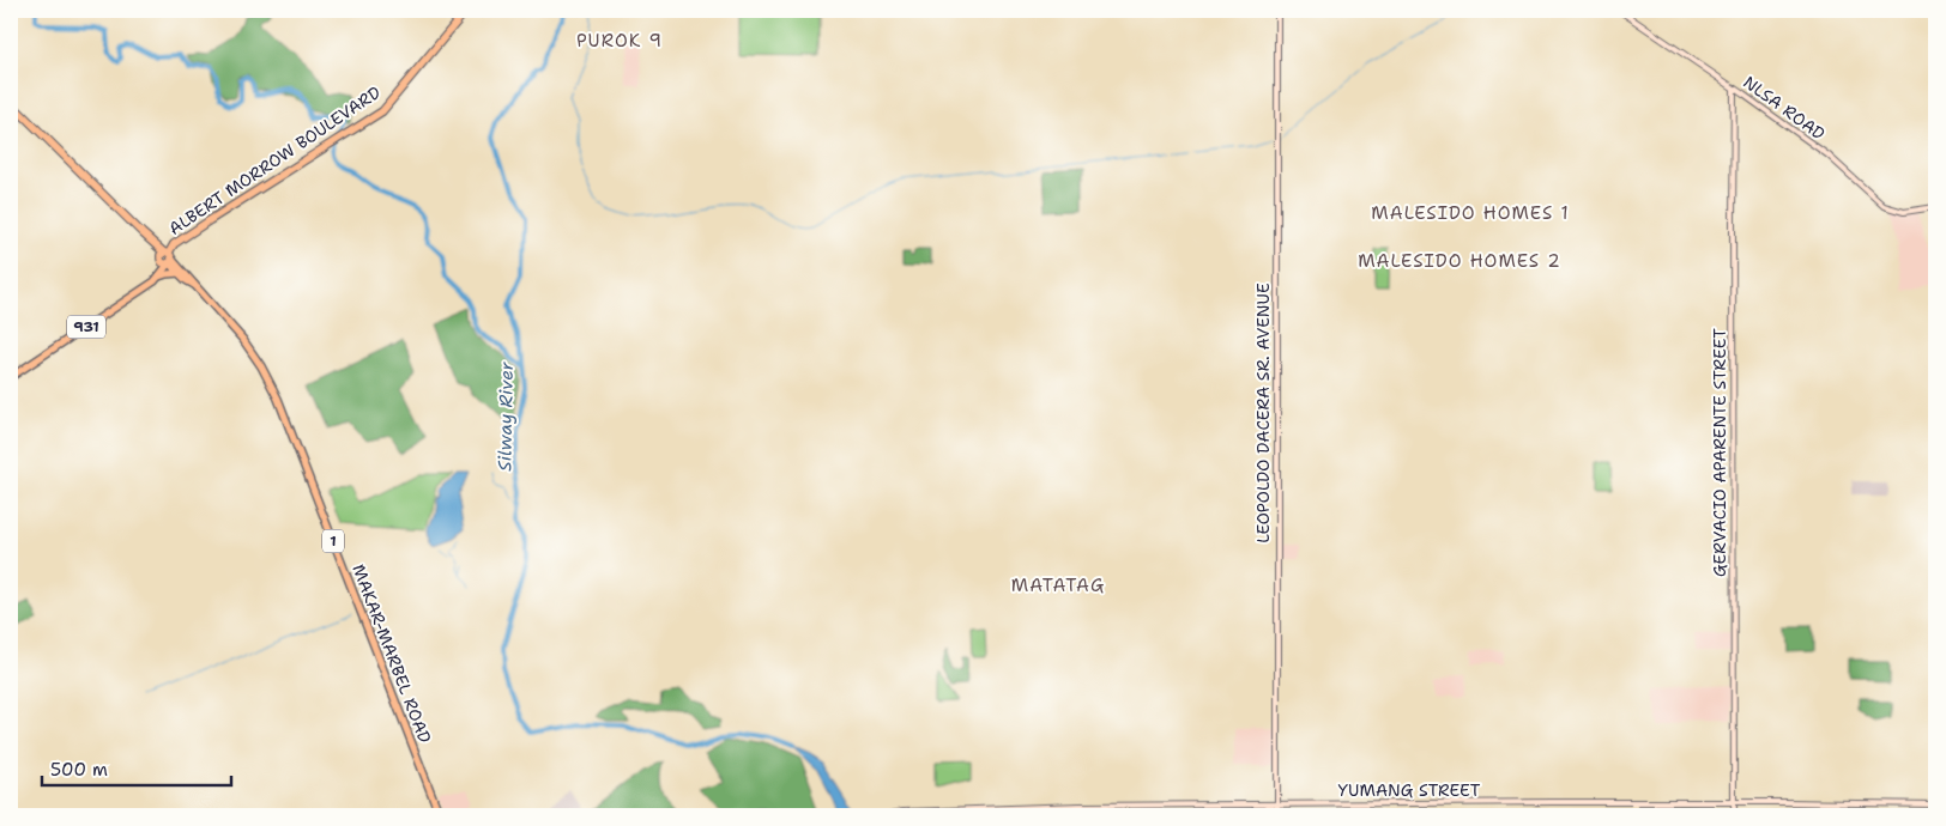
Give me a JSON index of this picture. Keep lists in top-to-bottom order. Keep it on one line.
{"streets":{"highway":["ALBERT MORROW BOULEVARD","1"],"main road":["NLSA ROAD","931","LEOPOLDO DACERA SR. AVENUE","GERVACIO APARENTE STREET","MAKAR-MARBEL ROAD","YUMANG STREET"]},"crossings":[["NLSA ROAD","GERVACIO APARENTE STREET"],["ALBERT MORROW BOULEVARD","1"],["ALBERT MORROW BOULEVARD","MAKAR-MARBEL ROAD"],["LEOPOLDO DACERA SR. AVENUE","YUMANG STREET"],["GERVACIO APARENTE STREET","YUMANG STREET"],["1","MAKAR-MARBEL ROAD"]],"districts":["PUROK 9","MALESIDO HOMES 1","MALESIDO HOMES 2","MATATAG"],"water":["Silway River"],"scale_bar":"500 m"}
